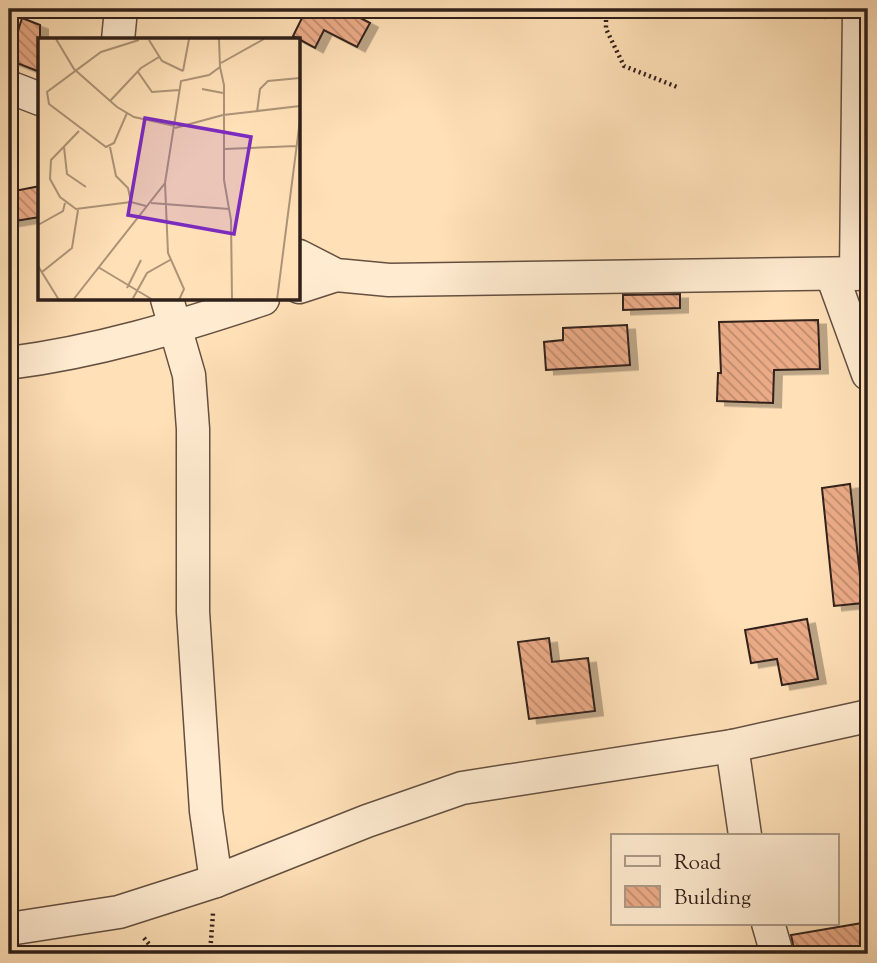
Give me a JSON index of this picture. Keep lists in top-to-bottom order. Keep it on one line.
{"legend":["Road","Building"]}
